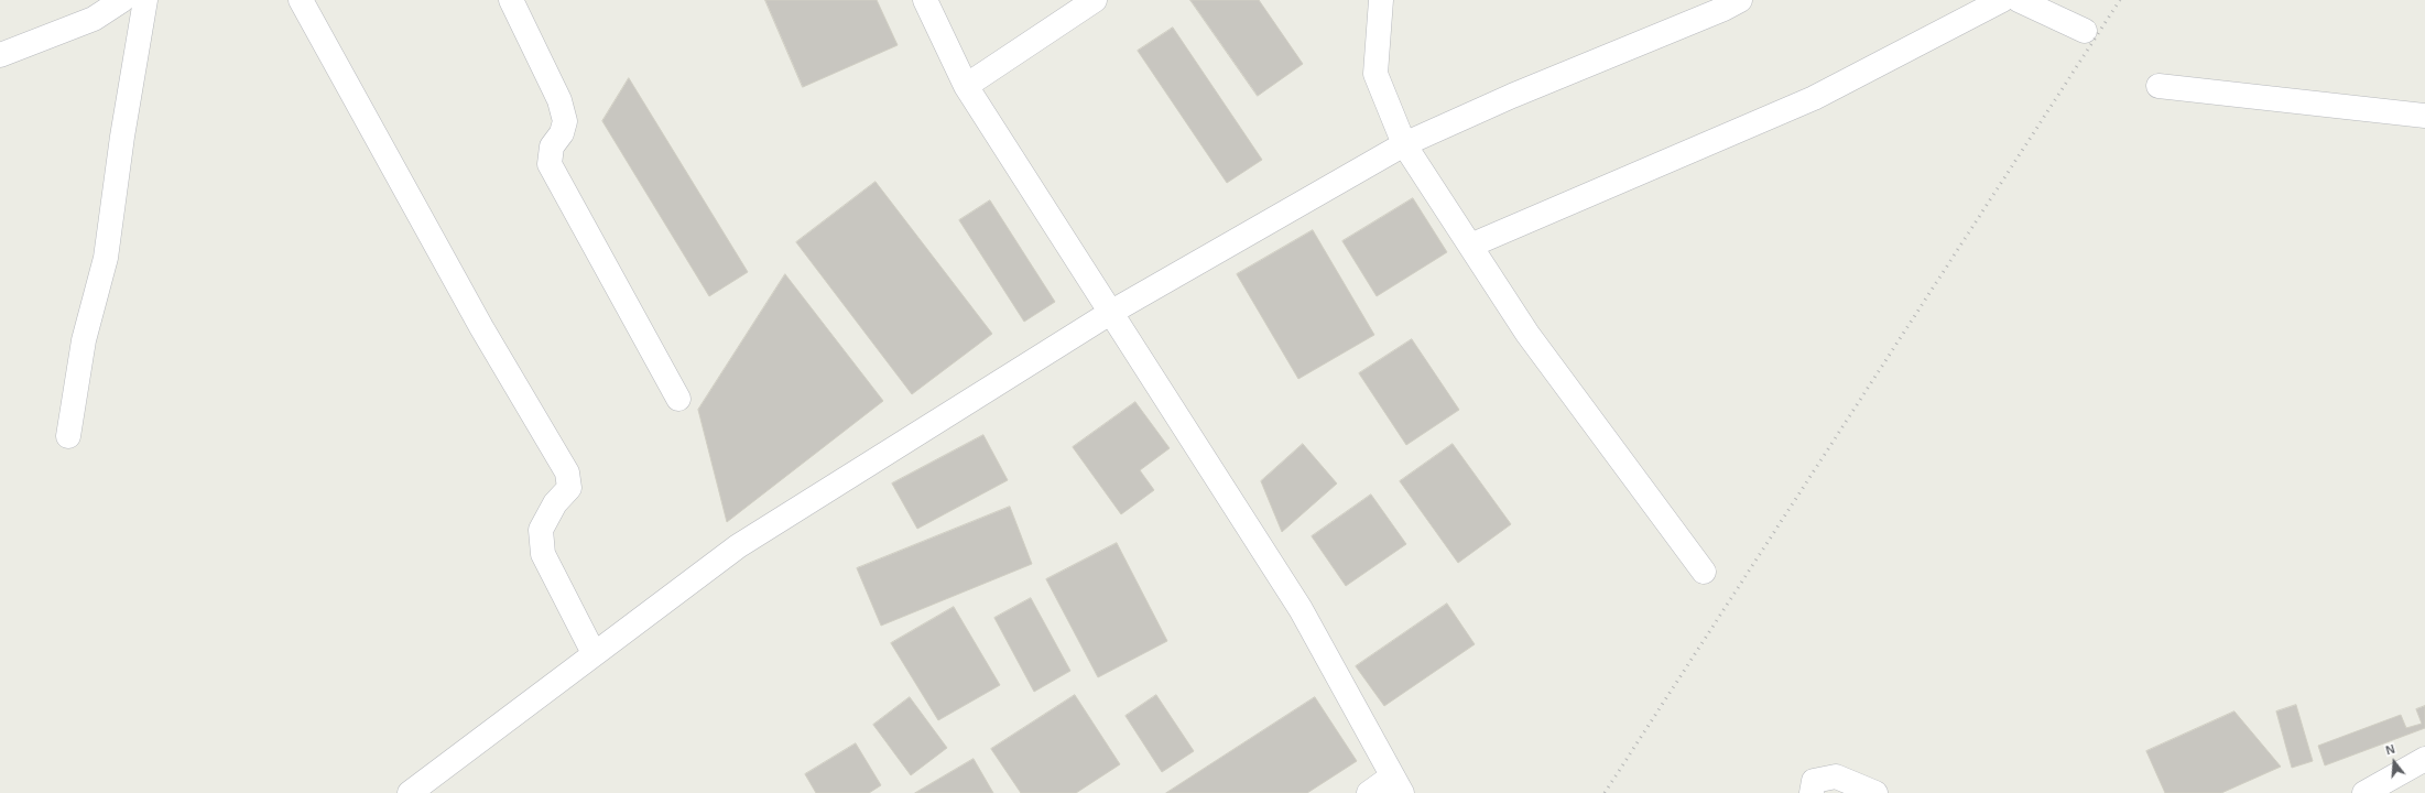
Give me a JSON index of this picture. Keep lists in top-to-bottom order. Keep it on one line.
{"north":"top"}
